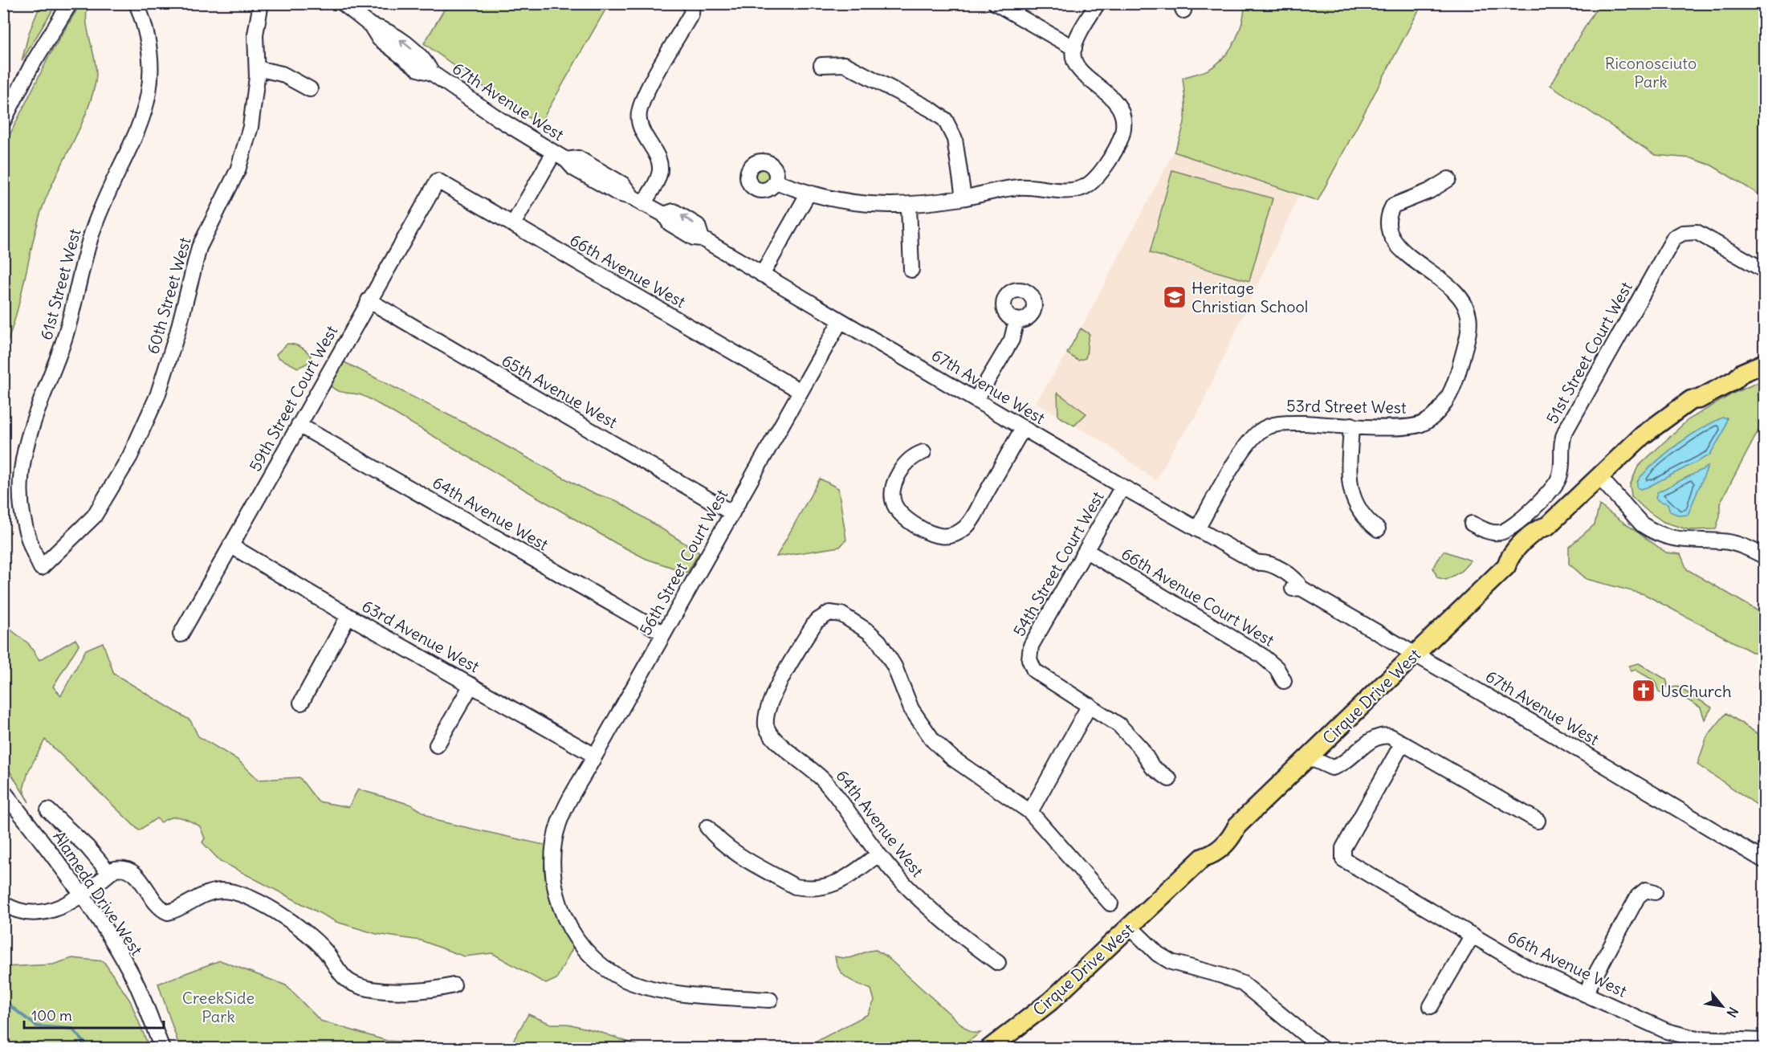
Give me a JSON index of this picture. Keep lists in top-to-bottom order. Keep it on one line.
{"streets":{"main road":["Cirque Drive West"],"street":["67th Avenue West","66th Avenue West","61st Street West","60th Street West","51st Street Court West","65th Avenue West","59th Street Court West","53rd Street West","64th Avenue West","56th Street Court West","54th Street Court West","66th Avenue Court West","63rd Avenue West","Alameda Drive West"]},"crossings":[["67th Avenue West","53rd Street West"],["67th Avenue West","56th Street Court West"],["67th Avenue West","54th Street Court West"],["67th Avenue West","Cirque Drive West"],["66th Avenue West","59th Street Court West"],["66th Avenue West","56th Street Court West"],["61st Street West","60th Street West"],["65th Avenue West","59th Street Court West"],["65th Avenue West","56th Street Court West"],["59th Street Court West","64th Avenue West"],["59th Street Court West","63rd Avenue West"],["64th Avenue West","56th Street Court West"],["56th Street Court West","63rd Avenue West"],["54th Street Court West","66th Avenue Court West"]],"parks":["Riconosciuto Park","CreekSide Park"],"places":{"school or university":["Heritage Christian School"],"church":["UsChurch"]},"scale_bar":"100 m","north":"bottom right"}
